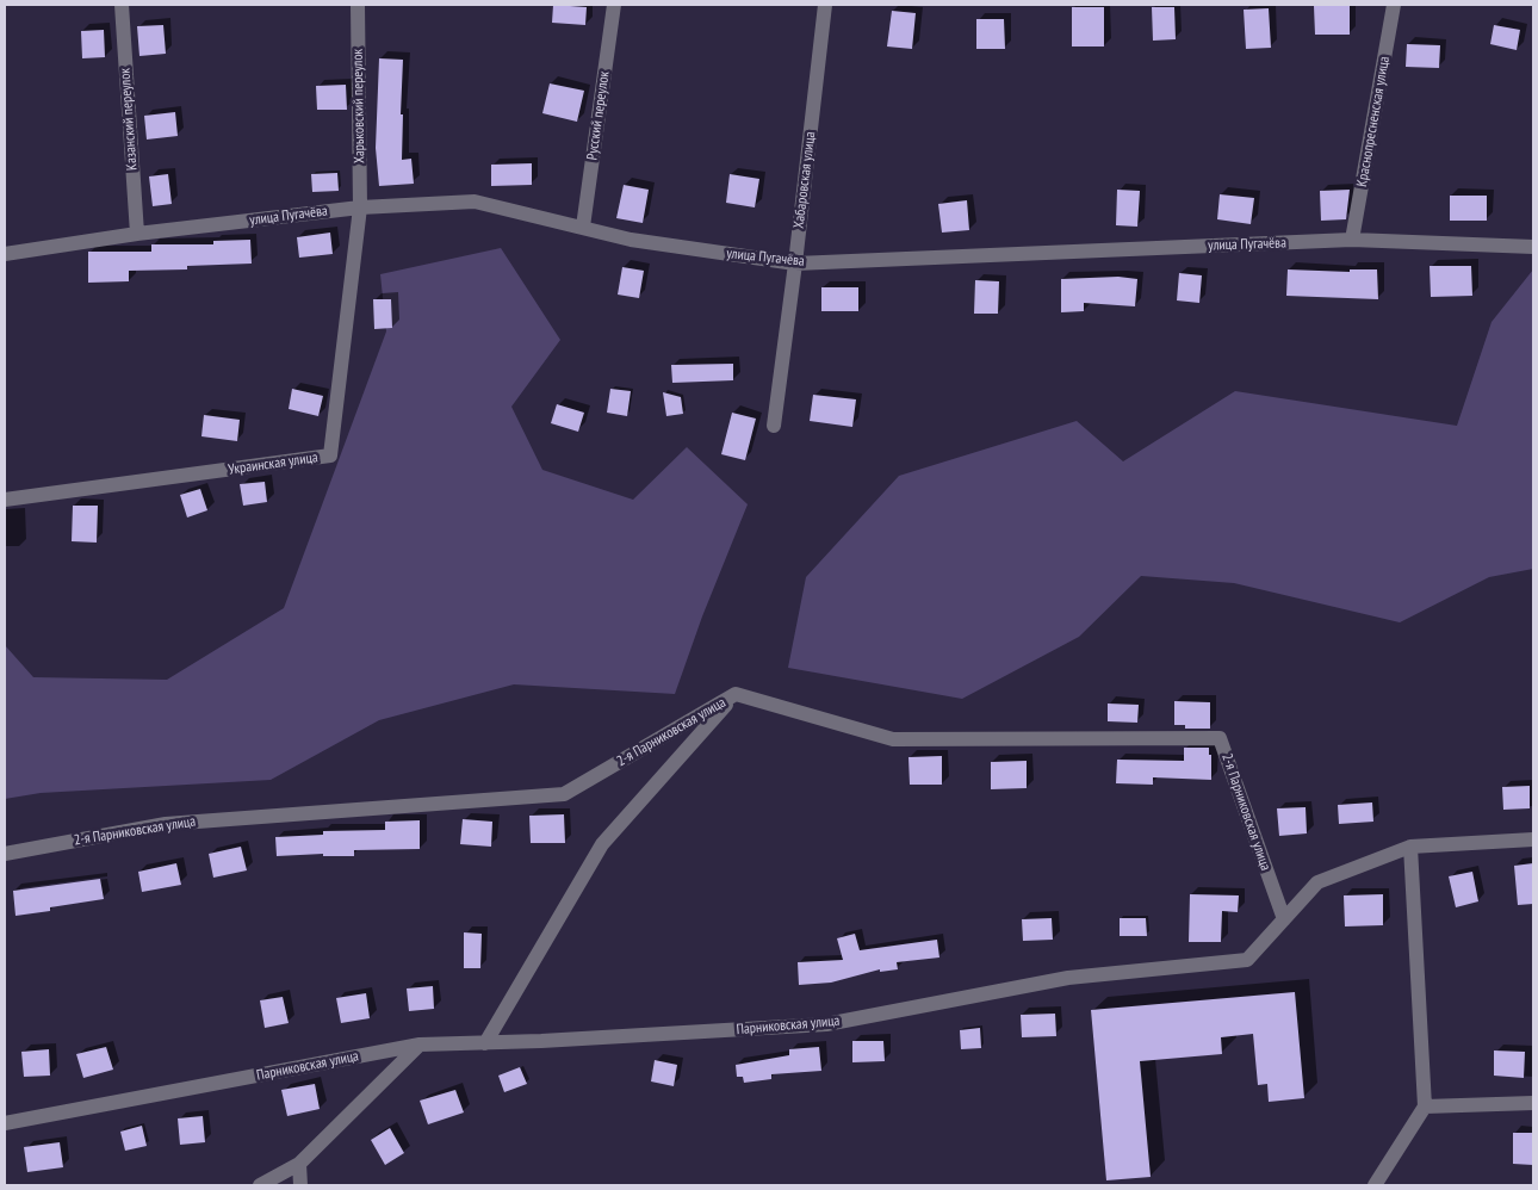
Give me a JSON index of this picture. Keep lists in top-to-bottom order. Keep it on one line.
{"streets":{"street":["Харьковский переулок","Русский переулок","Казанский переулок","Краснопресненская улица","Хабаровская улица","улица Пугачёва","Украинская улица","2-я Парниковская улица","Парниковская улица"]},"crossings":[["Харьковский переулок","улица Пугачёва"],["Харьковский переулок","Украинская улица"],["Русский переулок","улица Пугачёва"],["Казанский переулок","улица Пугачёва"],["Краснопресненская улица","улица Пугачёва"],["Хабаровская улица","улица Пугачёва"],["улица Пугачёва","Украинская улица"],["2-я Парниковская улица","Парниковская улица"]]}
